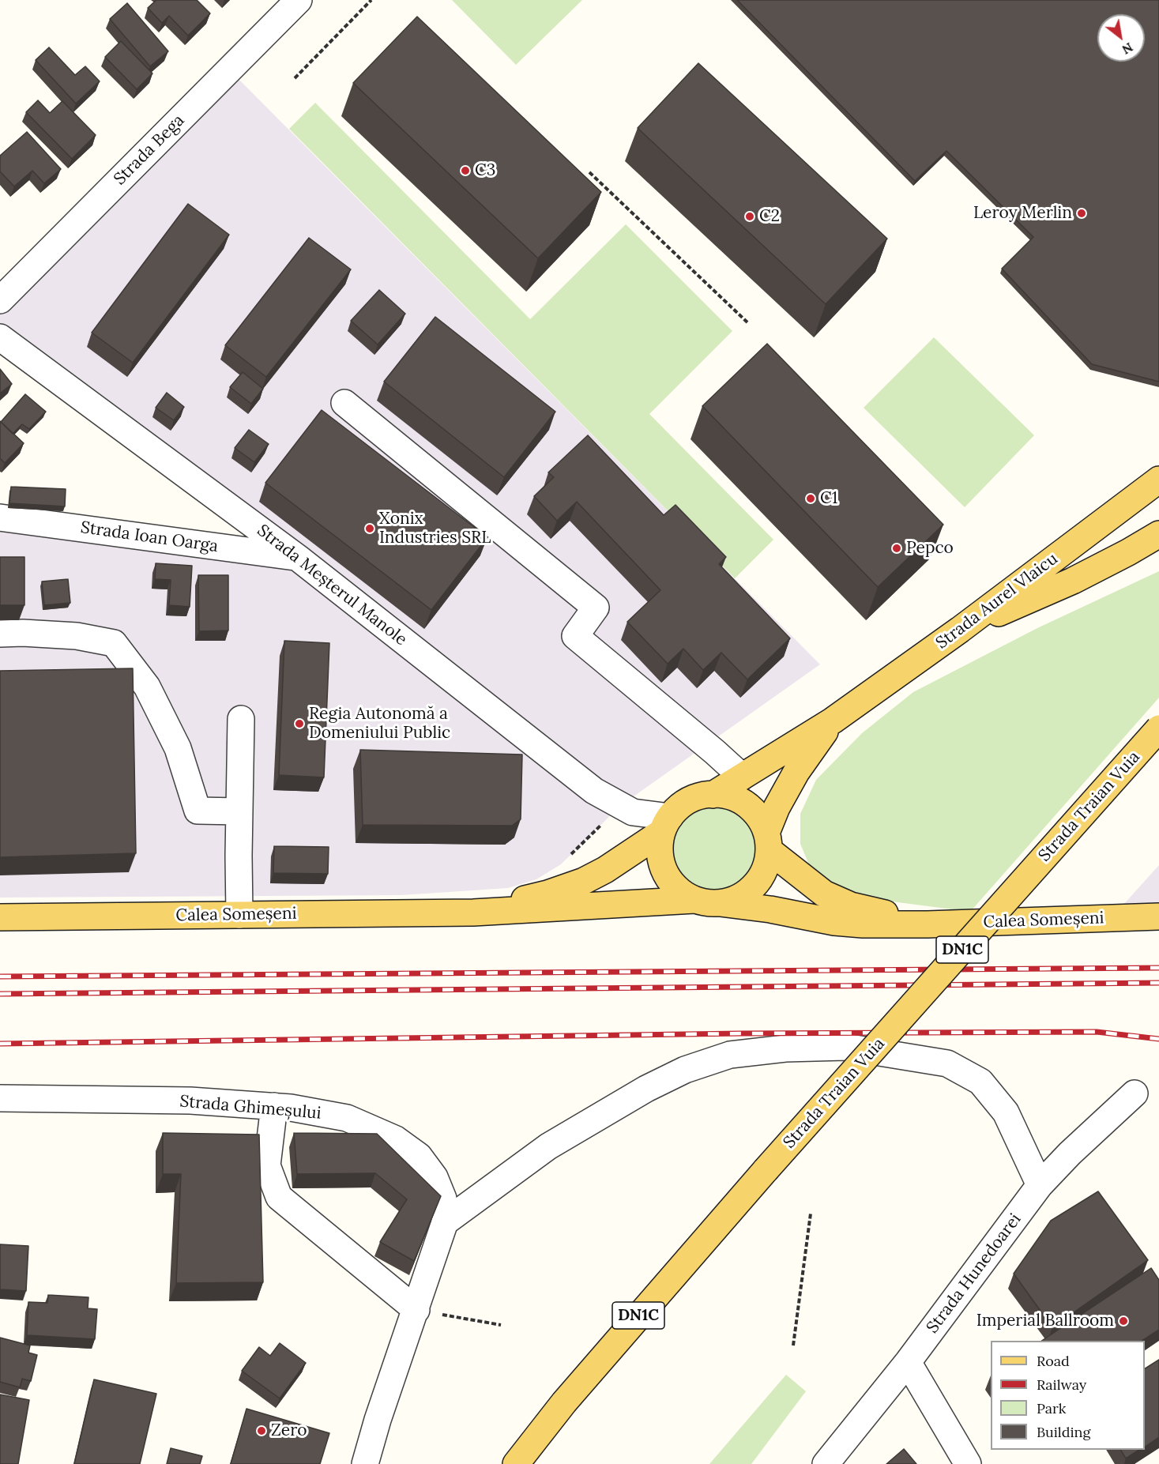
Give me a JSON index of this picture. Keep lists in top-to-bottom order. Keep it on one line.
{"streets":{"main road":["Strada Aurel Vlaicu","Strada Traian Vuia","Calea Someșeni","DN1C"],"street":["Strada Bega","Strada Ioan Oarga","Strada Meșterul Manole","Strada Ghimeșului","Strada Hunedoarei"]},"crossings":[["Strada Ioan Oarga","Strada Meșterul Manole"],["Strada Meșterul Manole","Strada Aurel Vlaicu"],["Strada Meșterul Manole","Calea Someșeni"],["Strada Aurel Vlaicu","Calea Someșeni"]],"places":["C3","Leroy Merlin","C2","C1","Xonix Industries SRL","Pepco","Regia Autonomă a Domeniului Public","Imperial Ballroom","Zero"],"legend":["Road","Railway","Park","Building"],"north":"bottom right"}
